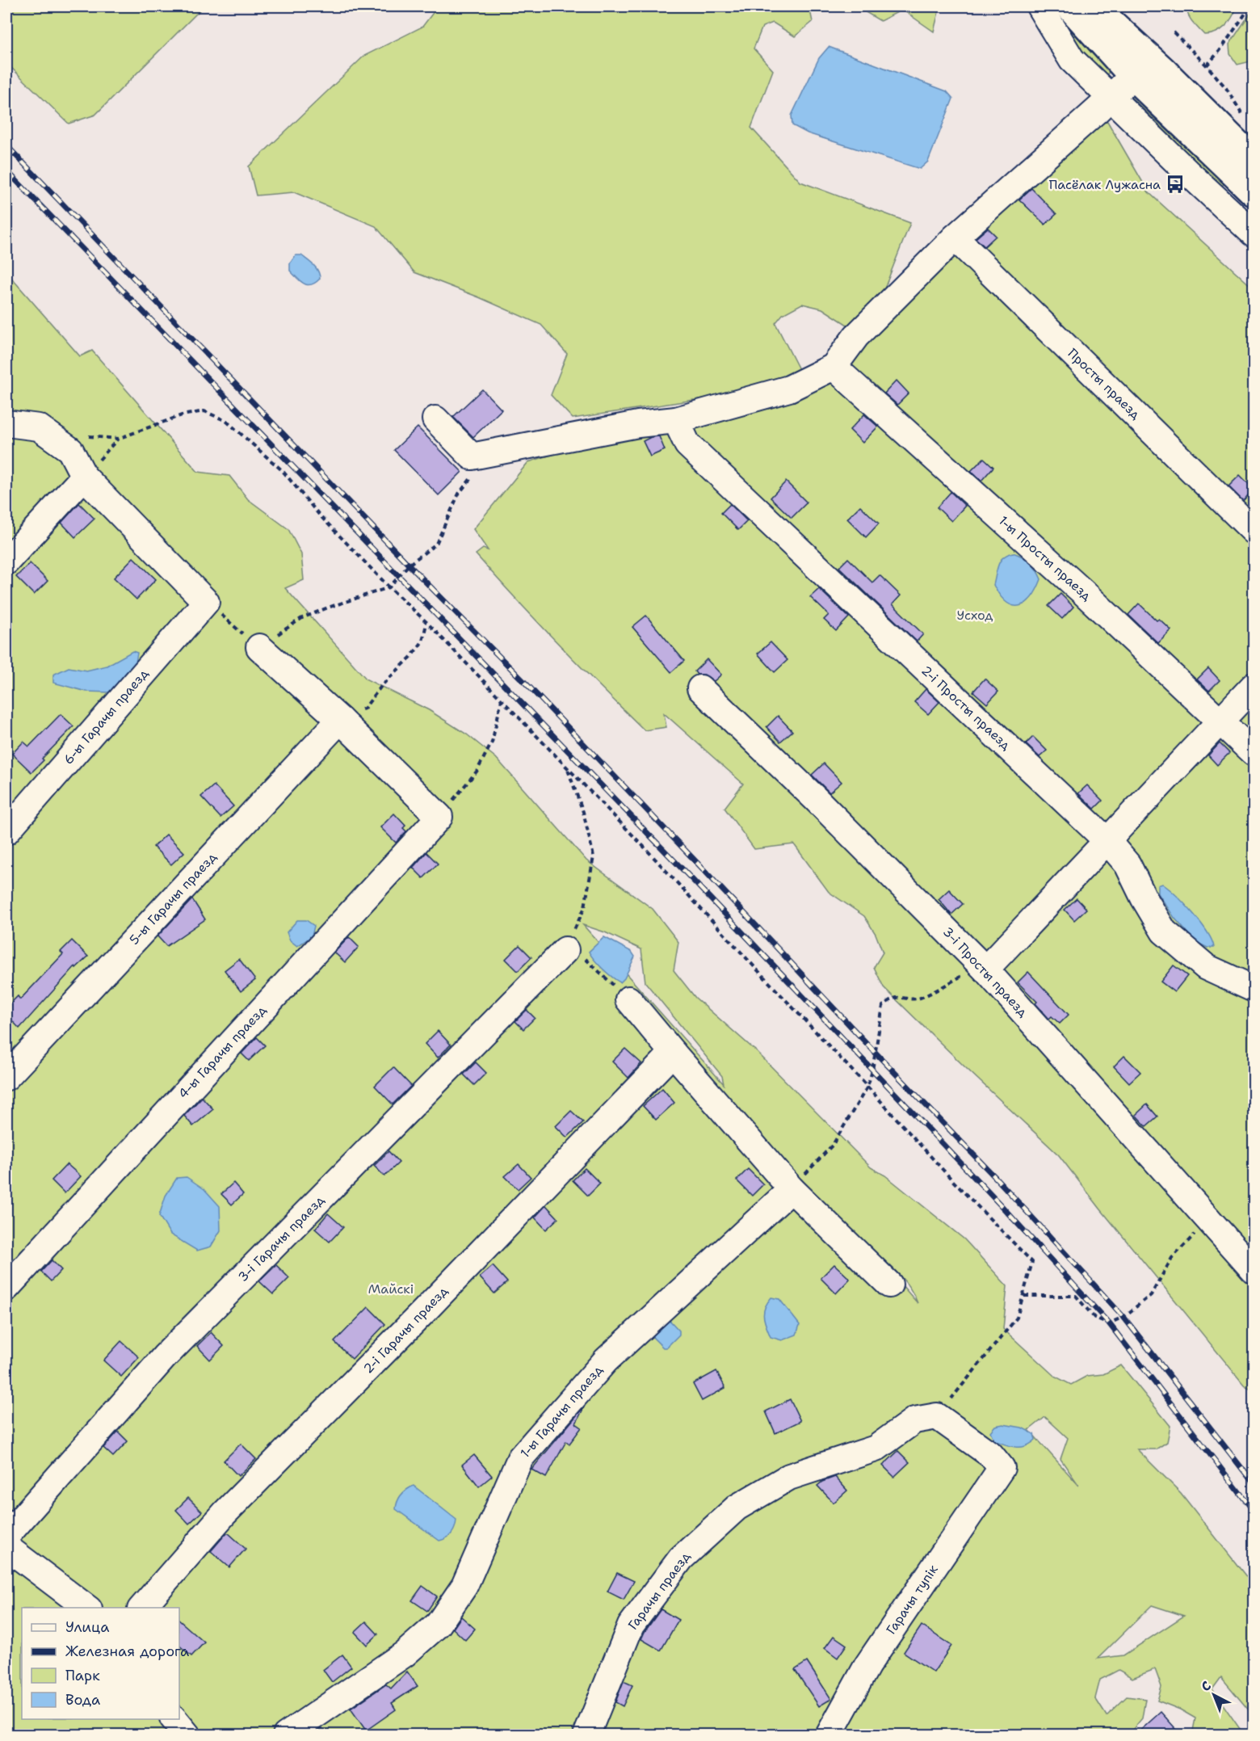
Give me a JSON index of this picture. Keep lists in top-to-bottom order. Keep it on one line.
{"streets":{"street":["Просты праезд","1-ы Просты праезд","2-і Просты праезд","6-ы Гарачы праезд","5-ы Гарачы праезд","3-і Просты праезд","4-ы Гарачы праезд","3-і Гарачы праезд","2-і Гарачы праезд","1-ы Гарачы праезд","Гарачы праезд","Гарачы тупік"]},"crossings":[["Гарачы праезд","Гарачы тупік"]],"parks":["Усход","Майскі"],"places":{"bus stop":["Пасёлак Лужасна"]},"legend":["Улица","Железная дорога","Парк","Вода"],"north":"top left"}
